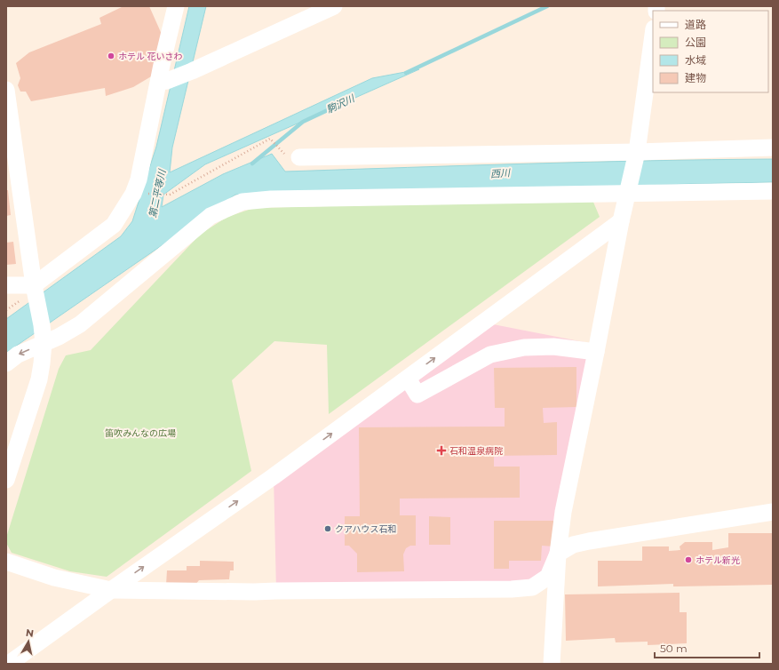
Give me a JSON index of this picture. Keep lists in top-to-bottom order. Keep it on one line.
{"water":["駒沢川","西川","第二平等川"],"parks":["笛吹みんなの広場"],"places":{"other":["ホテル 花いさわ","クアハウス石和","ホテル新光"],"health":["石和温泉病院"]},"legend":["道路","公園","水域","建物"],"scale_bar":"50 m","north":"top"}
